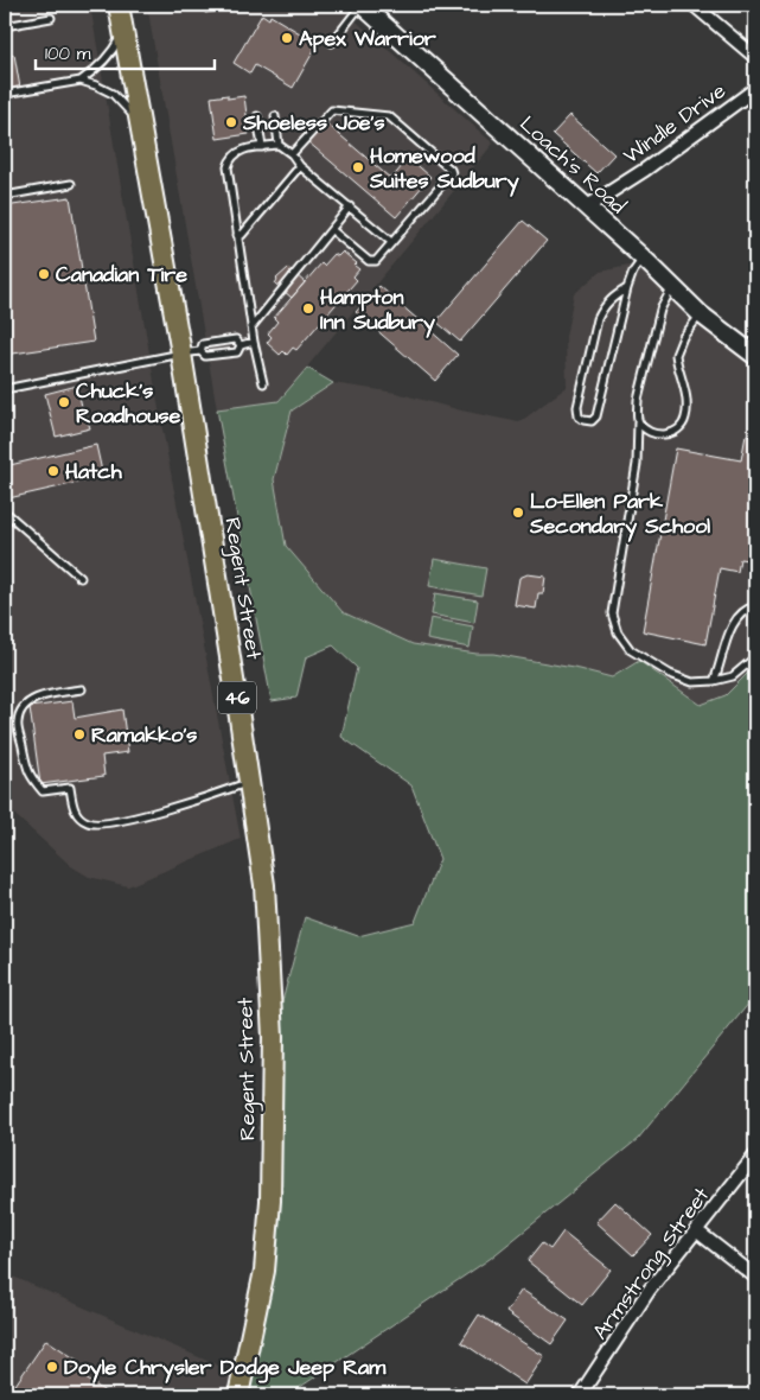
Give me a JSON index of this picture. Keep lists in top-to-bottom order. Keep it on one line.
{"streets":{"main road":["Regent Street","46"],"street":["Windle Drive","Loach's Road","Armstrong Street"]},"crossings":[["Windle Drive","Loach's Road"]],"places":["Apex Warrior","Shoeless Joe's","Homewood Suites Sudbury","Canadian Tire","Hampton Inn Sudbury","Chuck's Roadhouse","Hatch","Lo-Ellen Park Secondary School","Ramakko's","Doyle Chrysler Dodge Jeep Ram"],"scale_bar":"100 m"}
